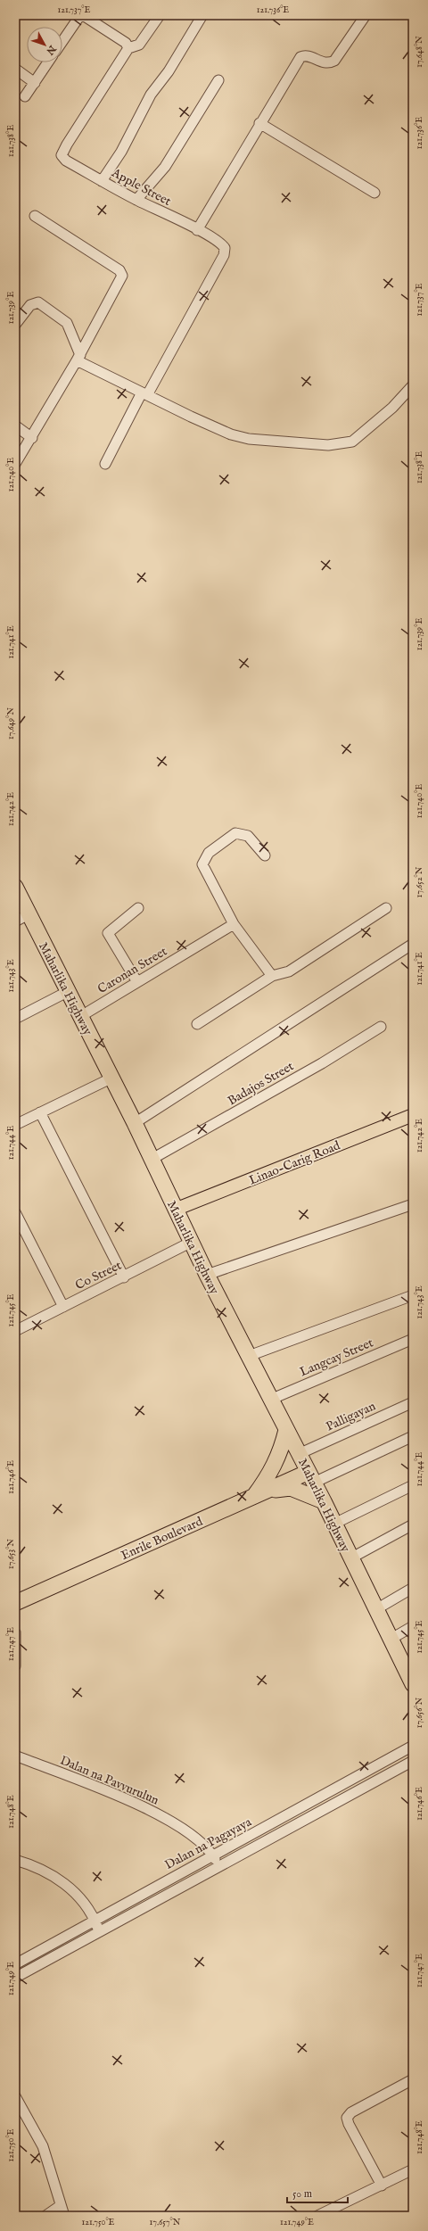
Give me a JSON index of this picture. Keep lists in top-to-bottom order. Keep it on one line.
{"streets":{"highway":["Maharlika Highway","Enrile Boulevard"],"main road":["Linao-Carig Road"],"street":["Apple Street","Caronan Street","Badajos Street","Co Street","Langcay Street","Palligayan","Dalan na Pavvurulun","Dalan na Pagayaya"]},"crossings":[["Caronan Street","Maharlika Highway"],["Maharlika Highway","Badajos Street"],["Maharlika Highway","Linao-Carig Road"],["Maharlika Highway","Co Street"],["Maharlika Highway","Langcay Street"],["Maharlika Highway","Palligayan"],["Maharlika Highway","Enrile Boulevard"],["Dalan na Pavvurulun","Dalan na Pagayaya"]],"scale_bar":"50 m","north":"bottom right","coordinates":["121.737°E","121.736°E","17.648°N","121.738°E","121.739°E","121.740°E","121.741°E","17.649°N","121.742°E","17.652°N","121.743°E","121.744°E","121.745°E","121.746°E","17.653°N","121.747°E","17.656°N","121.748°E","121.749°E","121.750°E","17.657°N"]}
